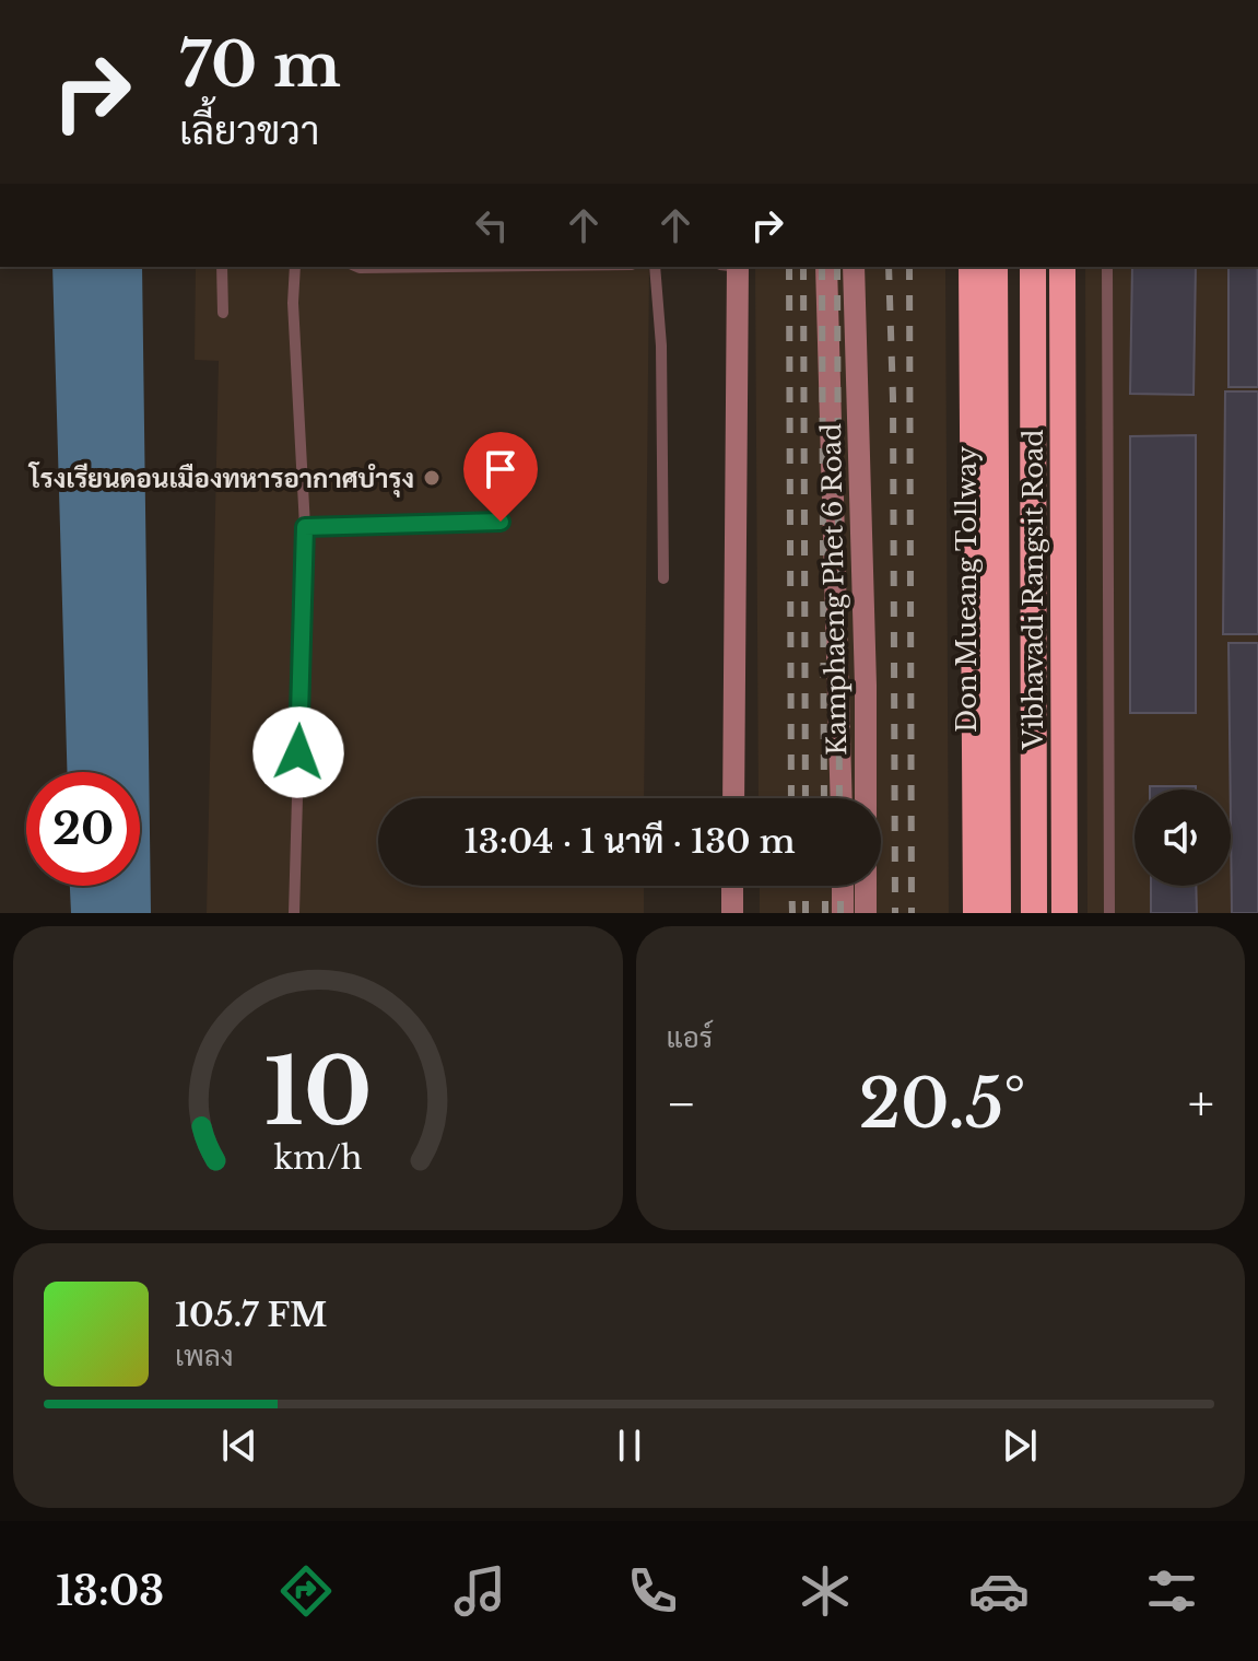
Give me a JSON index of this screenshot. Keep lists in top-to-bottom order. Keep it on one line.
{"streets":{"highway":["Don Mueang Tollway","Vibhavadi Rangsit Road"],"main road":["Kamphaeng Phet 6 Road"]},"places":["โรงเรียนดอนเมืองทหารอากาศบำรุง"],"page":{"turn":["70 m","เลี้ยวขวา"],"limit":"20","trip":"13:04 · 1 นาที · 130 m","tile":"แอร์","heat":["−","20.5°","+"],"song":["105.7 FM","เพลง"],"tabs":"13:03","gauge":["10","km/h"]}}
